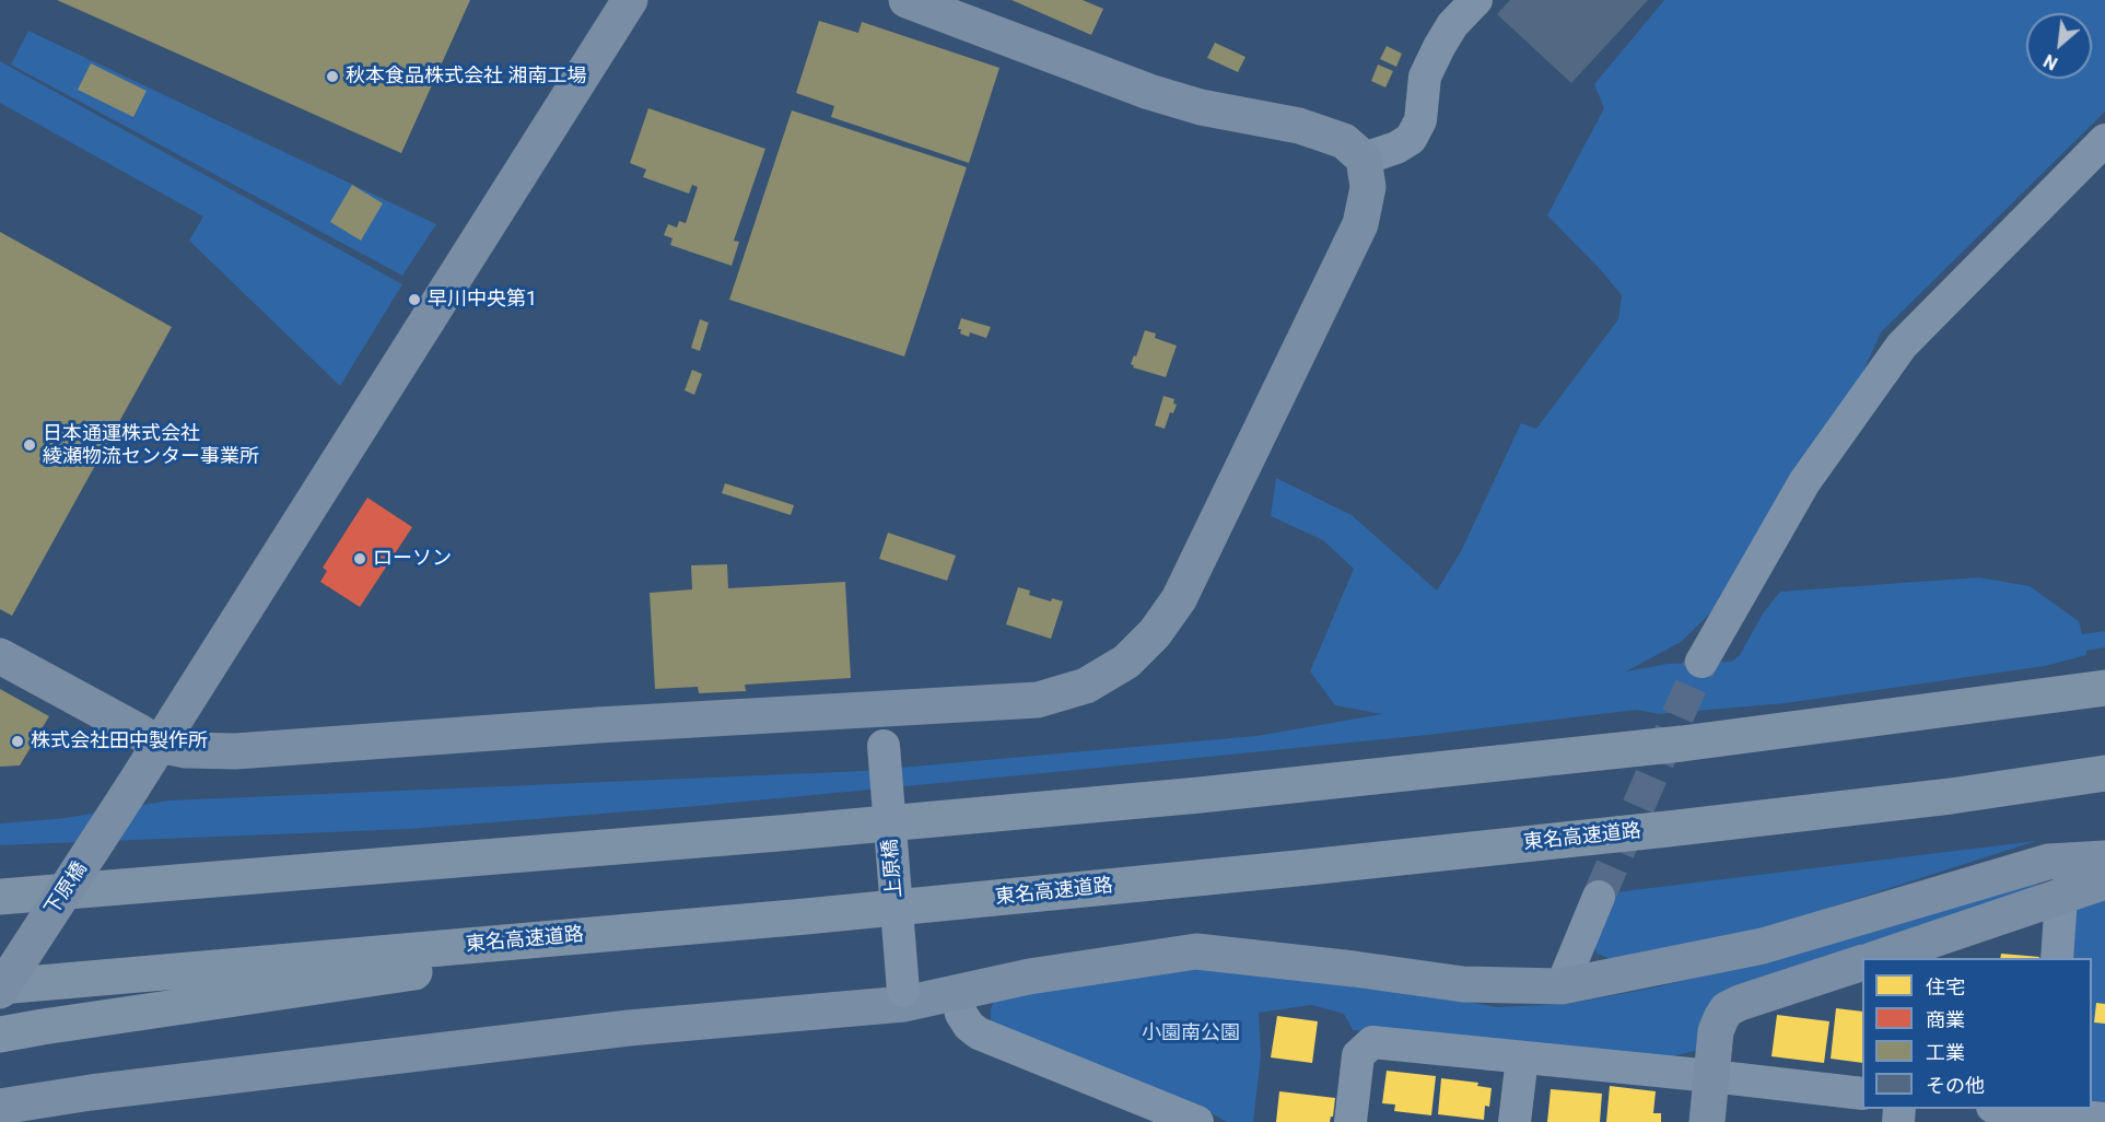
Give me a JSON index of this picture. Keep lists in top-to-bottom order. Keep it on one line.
{"streets":{"highway":["東名高速道路"],"street":["上原橋","下原橋"]},"crossings":[["東名高速道路","下原橋"]],"parks":["小園南公園"],"places":["秋本食品株式会社 湘南工場","早川中央第1","日本通運株式会社 綾瀬物流センター事業所","ローソン","株式会社田中製作所"],"legend":["住宅","商業","工業","その他"],"north":"bottom left"}
